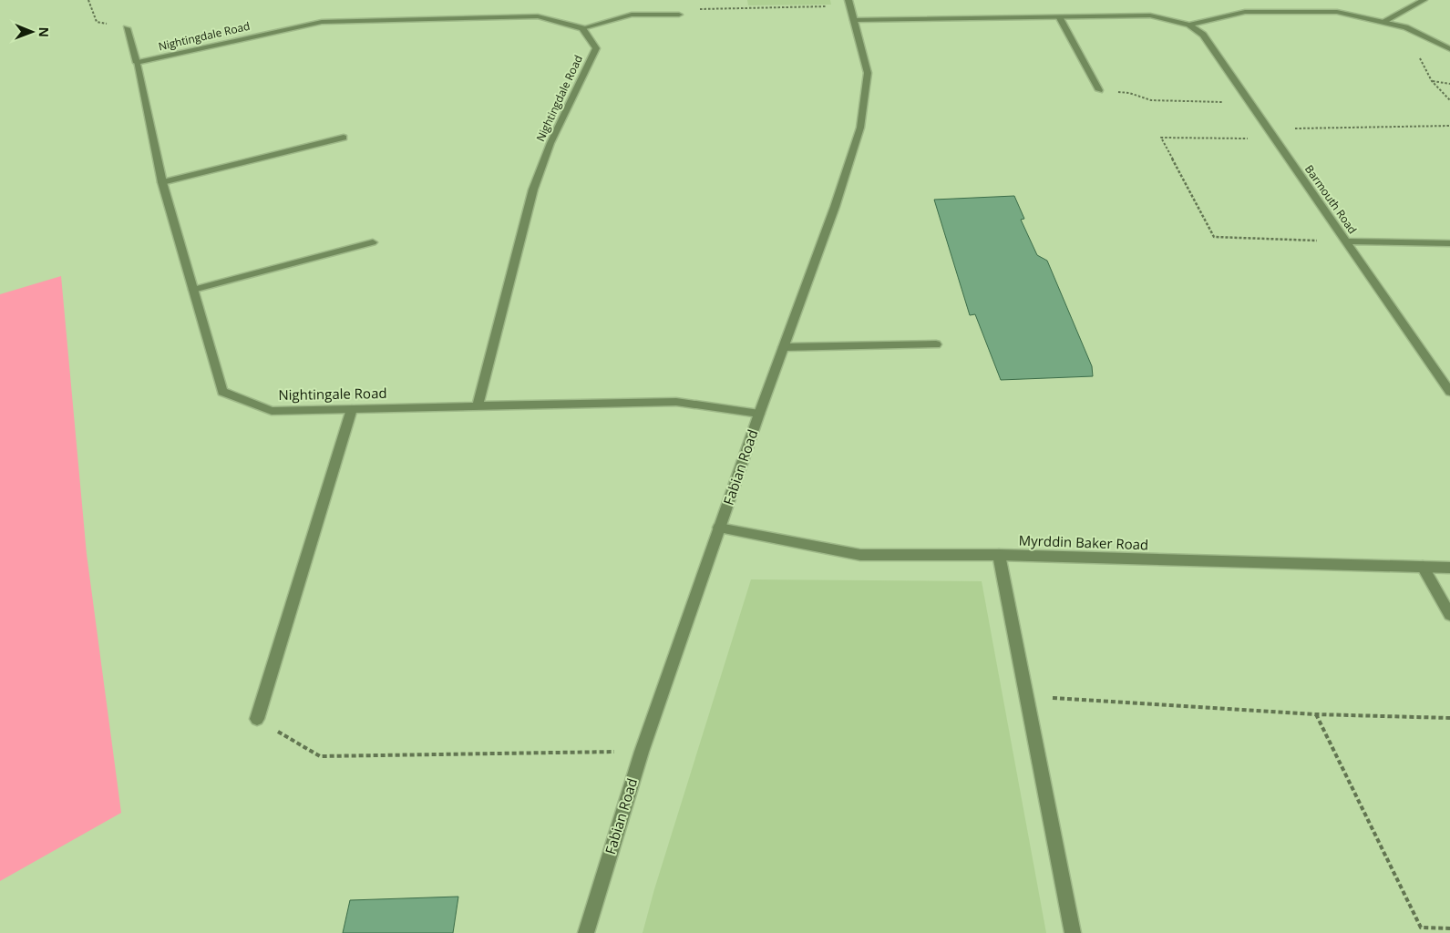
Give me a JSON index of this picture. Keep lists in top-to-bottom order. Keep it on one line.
{"streets":{"street":["Nightingdale Road","Barmouth Road","Nightingale Road","Fabian Road","Myrddin Baker Road"]},"crossings":[["Nightingdale Road","Nightingale Road"],["Nightingale Road","Fabian Road"],["Fabian Road","Myrddin Baker Road"]],"north":"right"}
